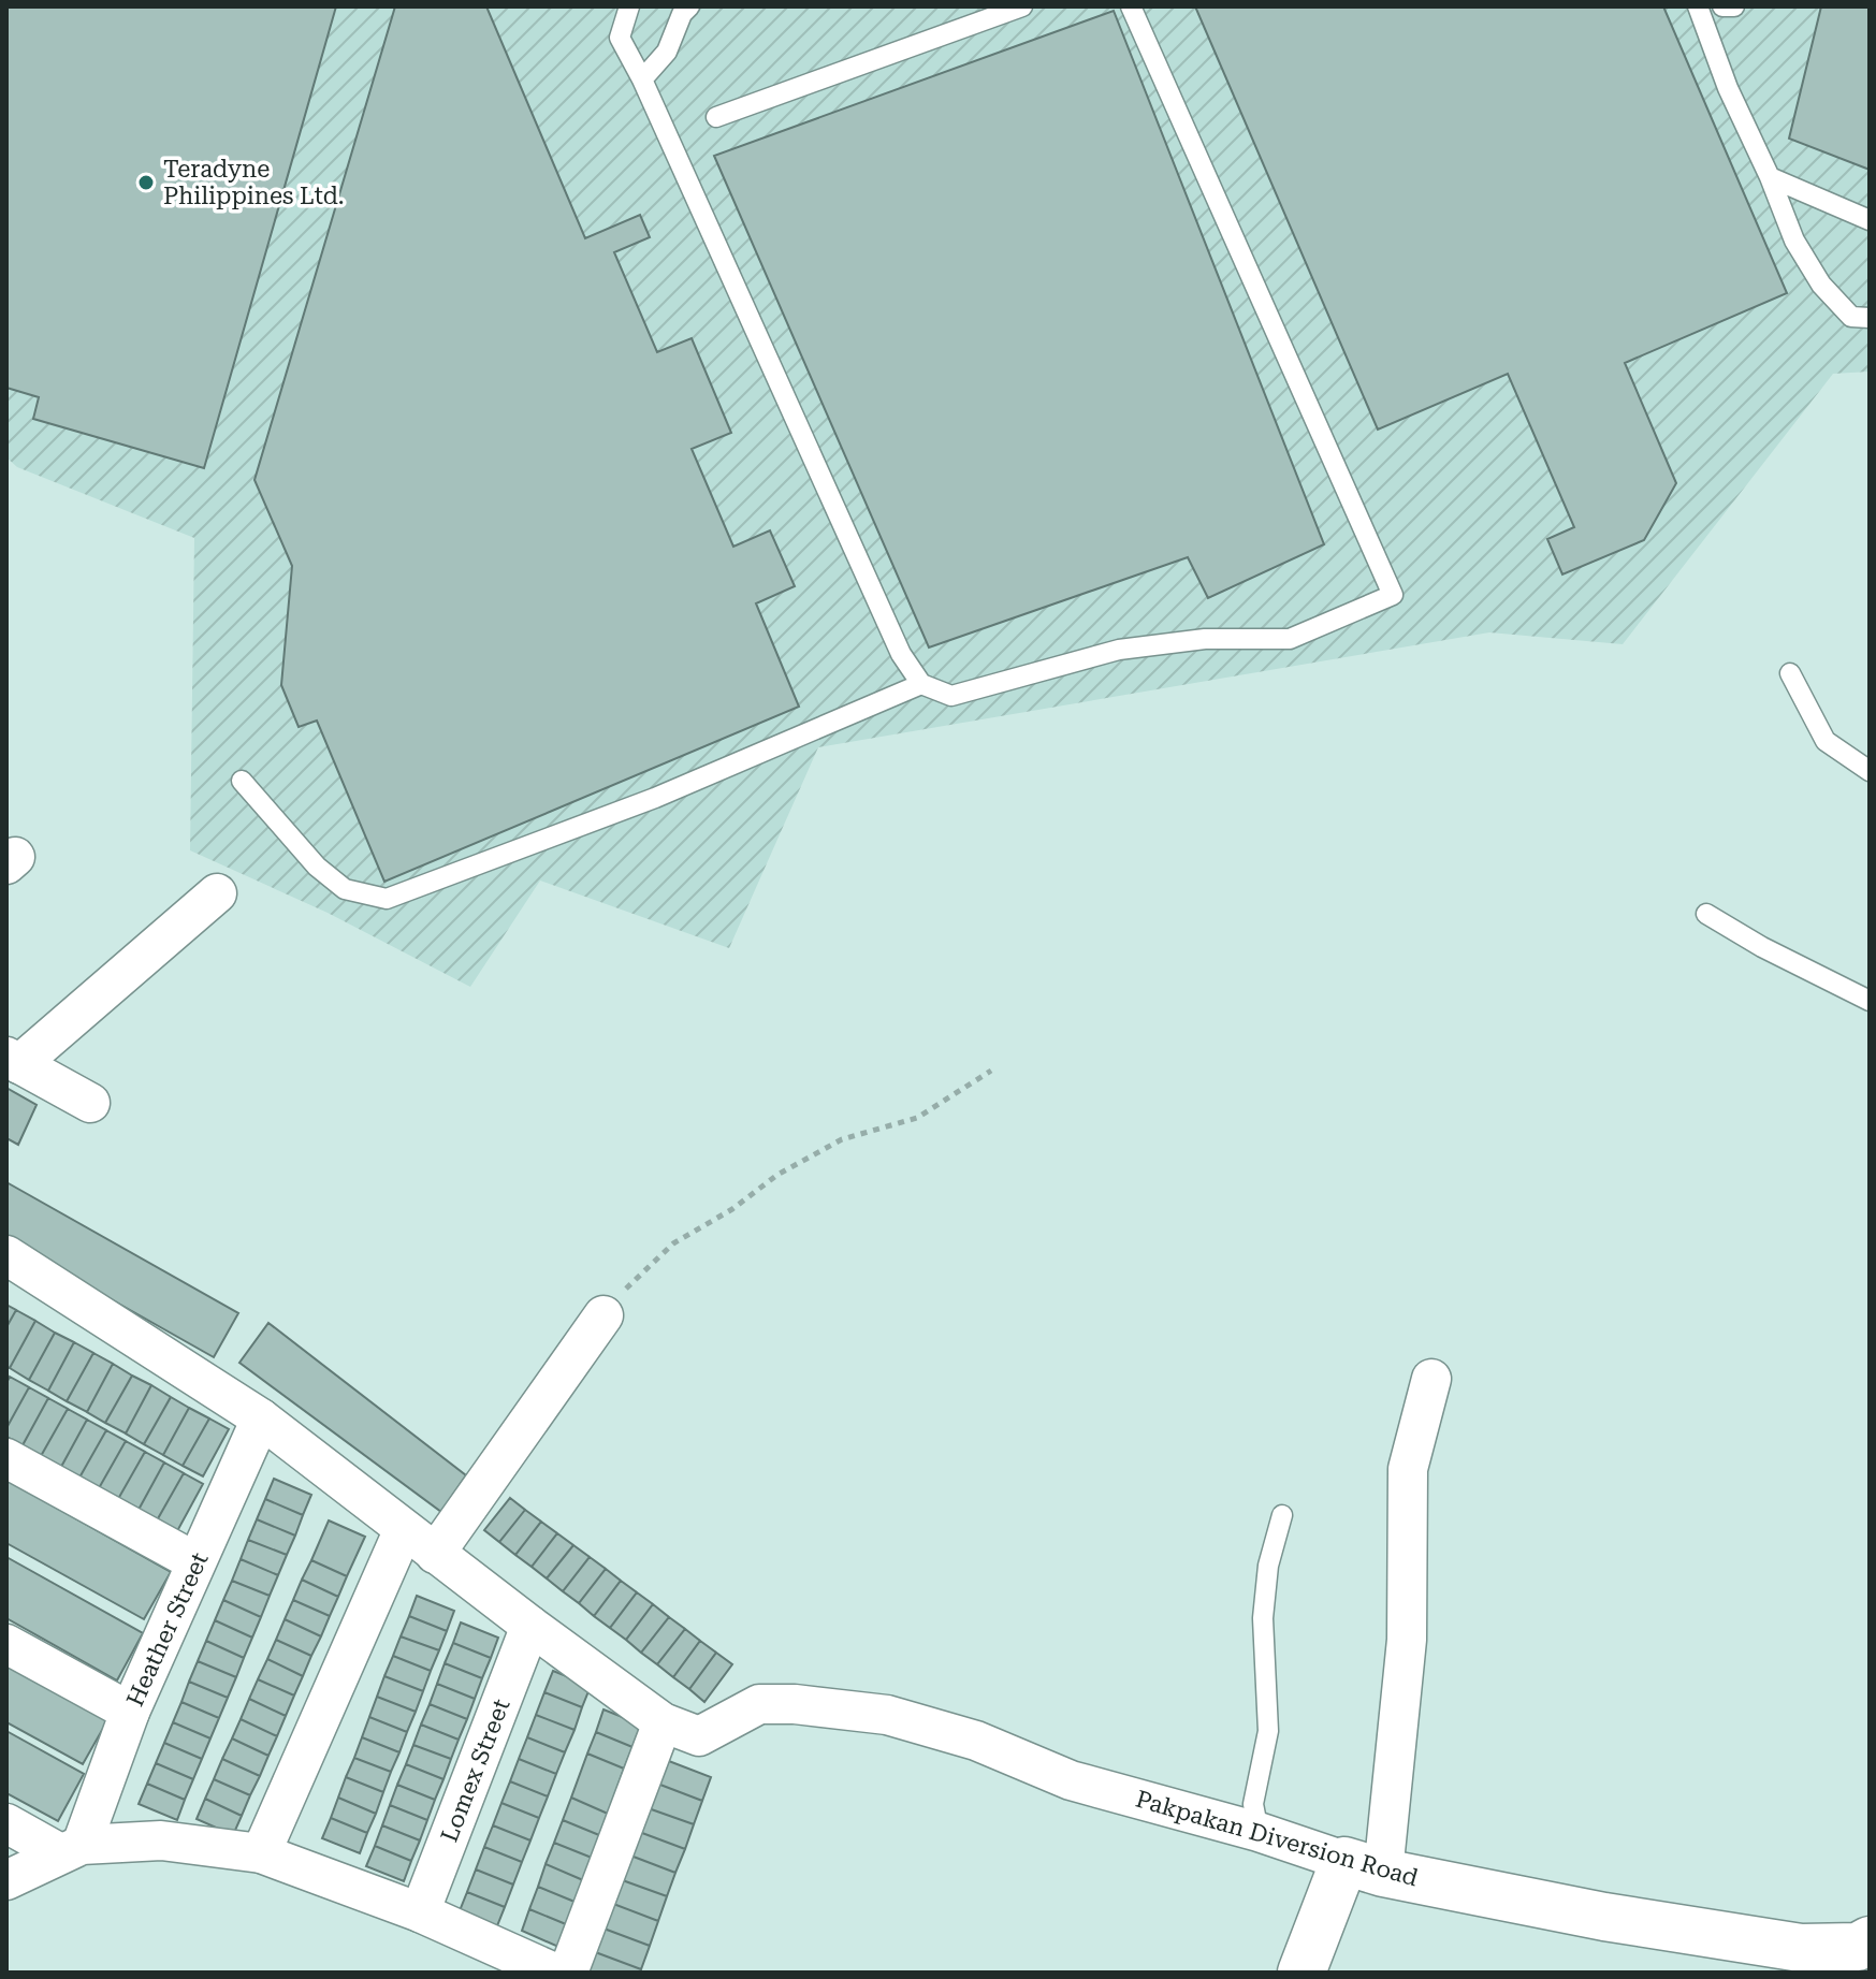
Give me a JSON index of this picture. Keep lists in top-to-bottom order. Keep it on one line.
{"streets":{"street":["Heather Street","Lomex Street","Pakpakan Diversion Road"]},"places":["Teradyne Philippines Ltd."]}
